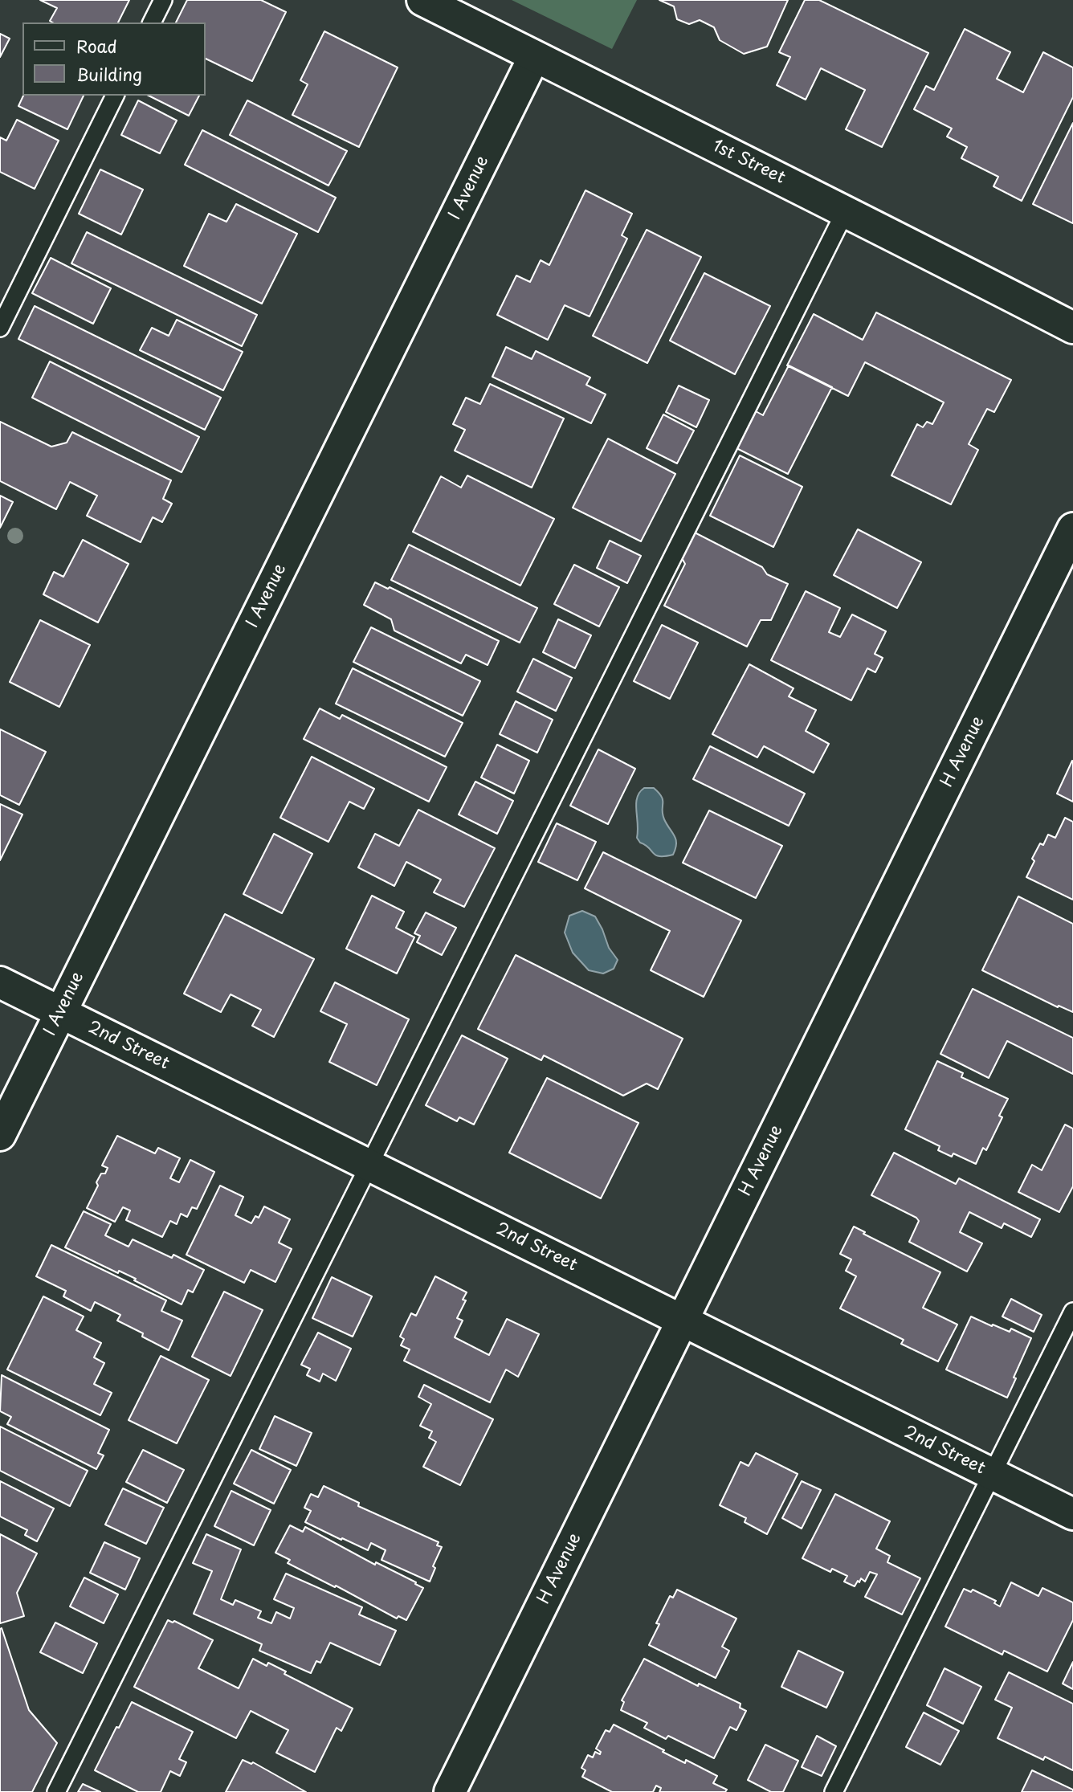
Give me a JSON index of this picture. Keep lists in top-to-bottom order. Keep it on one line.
{"streets":{"street":["1st Street","I Avenue","H Avenue","2nd Street"]},"crossings":[["1st Street","I Avenue"],["I Avenue","2nd Street"],["H Avenue","2nd Street"]],"legend":["Road","Building"]}
